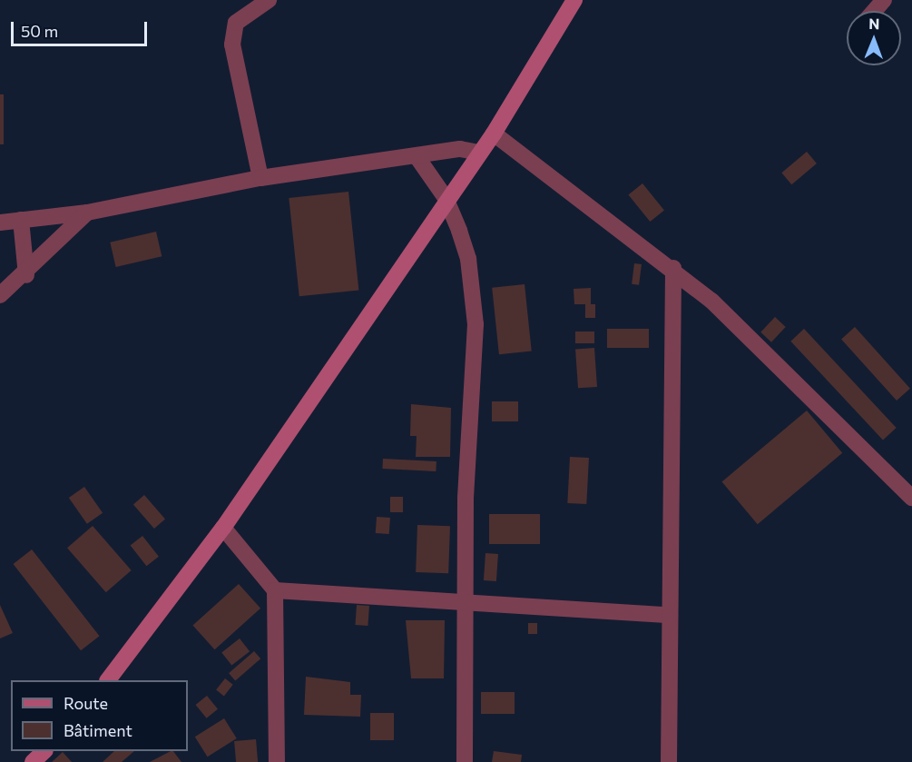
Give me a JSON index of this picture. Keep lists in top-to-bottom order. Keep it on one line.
{"legend":["Route","Bâtiment"],"scale_bar":"50 m","north":"top"}
